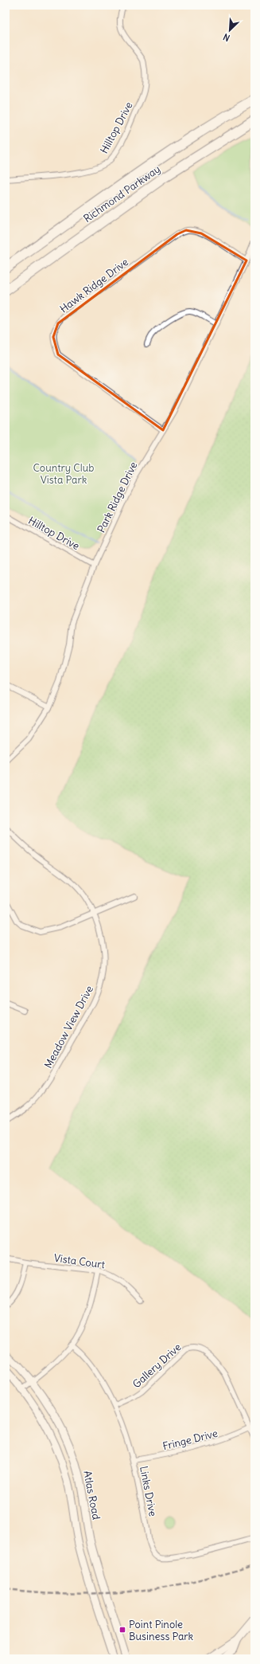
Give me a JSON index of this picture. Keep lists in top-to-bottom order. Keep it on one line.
{"streets":{"highway":["Richmond Parkway"],"street":["Hilltop Drive","Hawk Ridge Drive","Park Ridge Drive","Meadow View Drive","Vista Court","Gallery Drive","Fringe Drive","Links Drive","Atlas Road"]},"crossings":[["Hilltop Drive","Park Ridge Drive"],["Hawk Ridge Drive","Park Ridge Drive"],["Gallery Drive","Fringe Drive"],["Gallery Drive","Links Drive"],["Fringe Drive","Links Drive"]],"parks":["Country Club Vista Park"],"places":{"transit":["Point Pinole Business Park"]},"north":"bottom left"}
